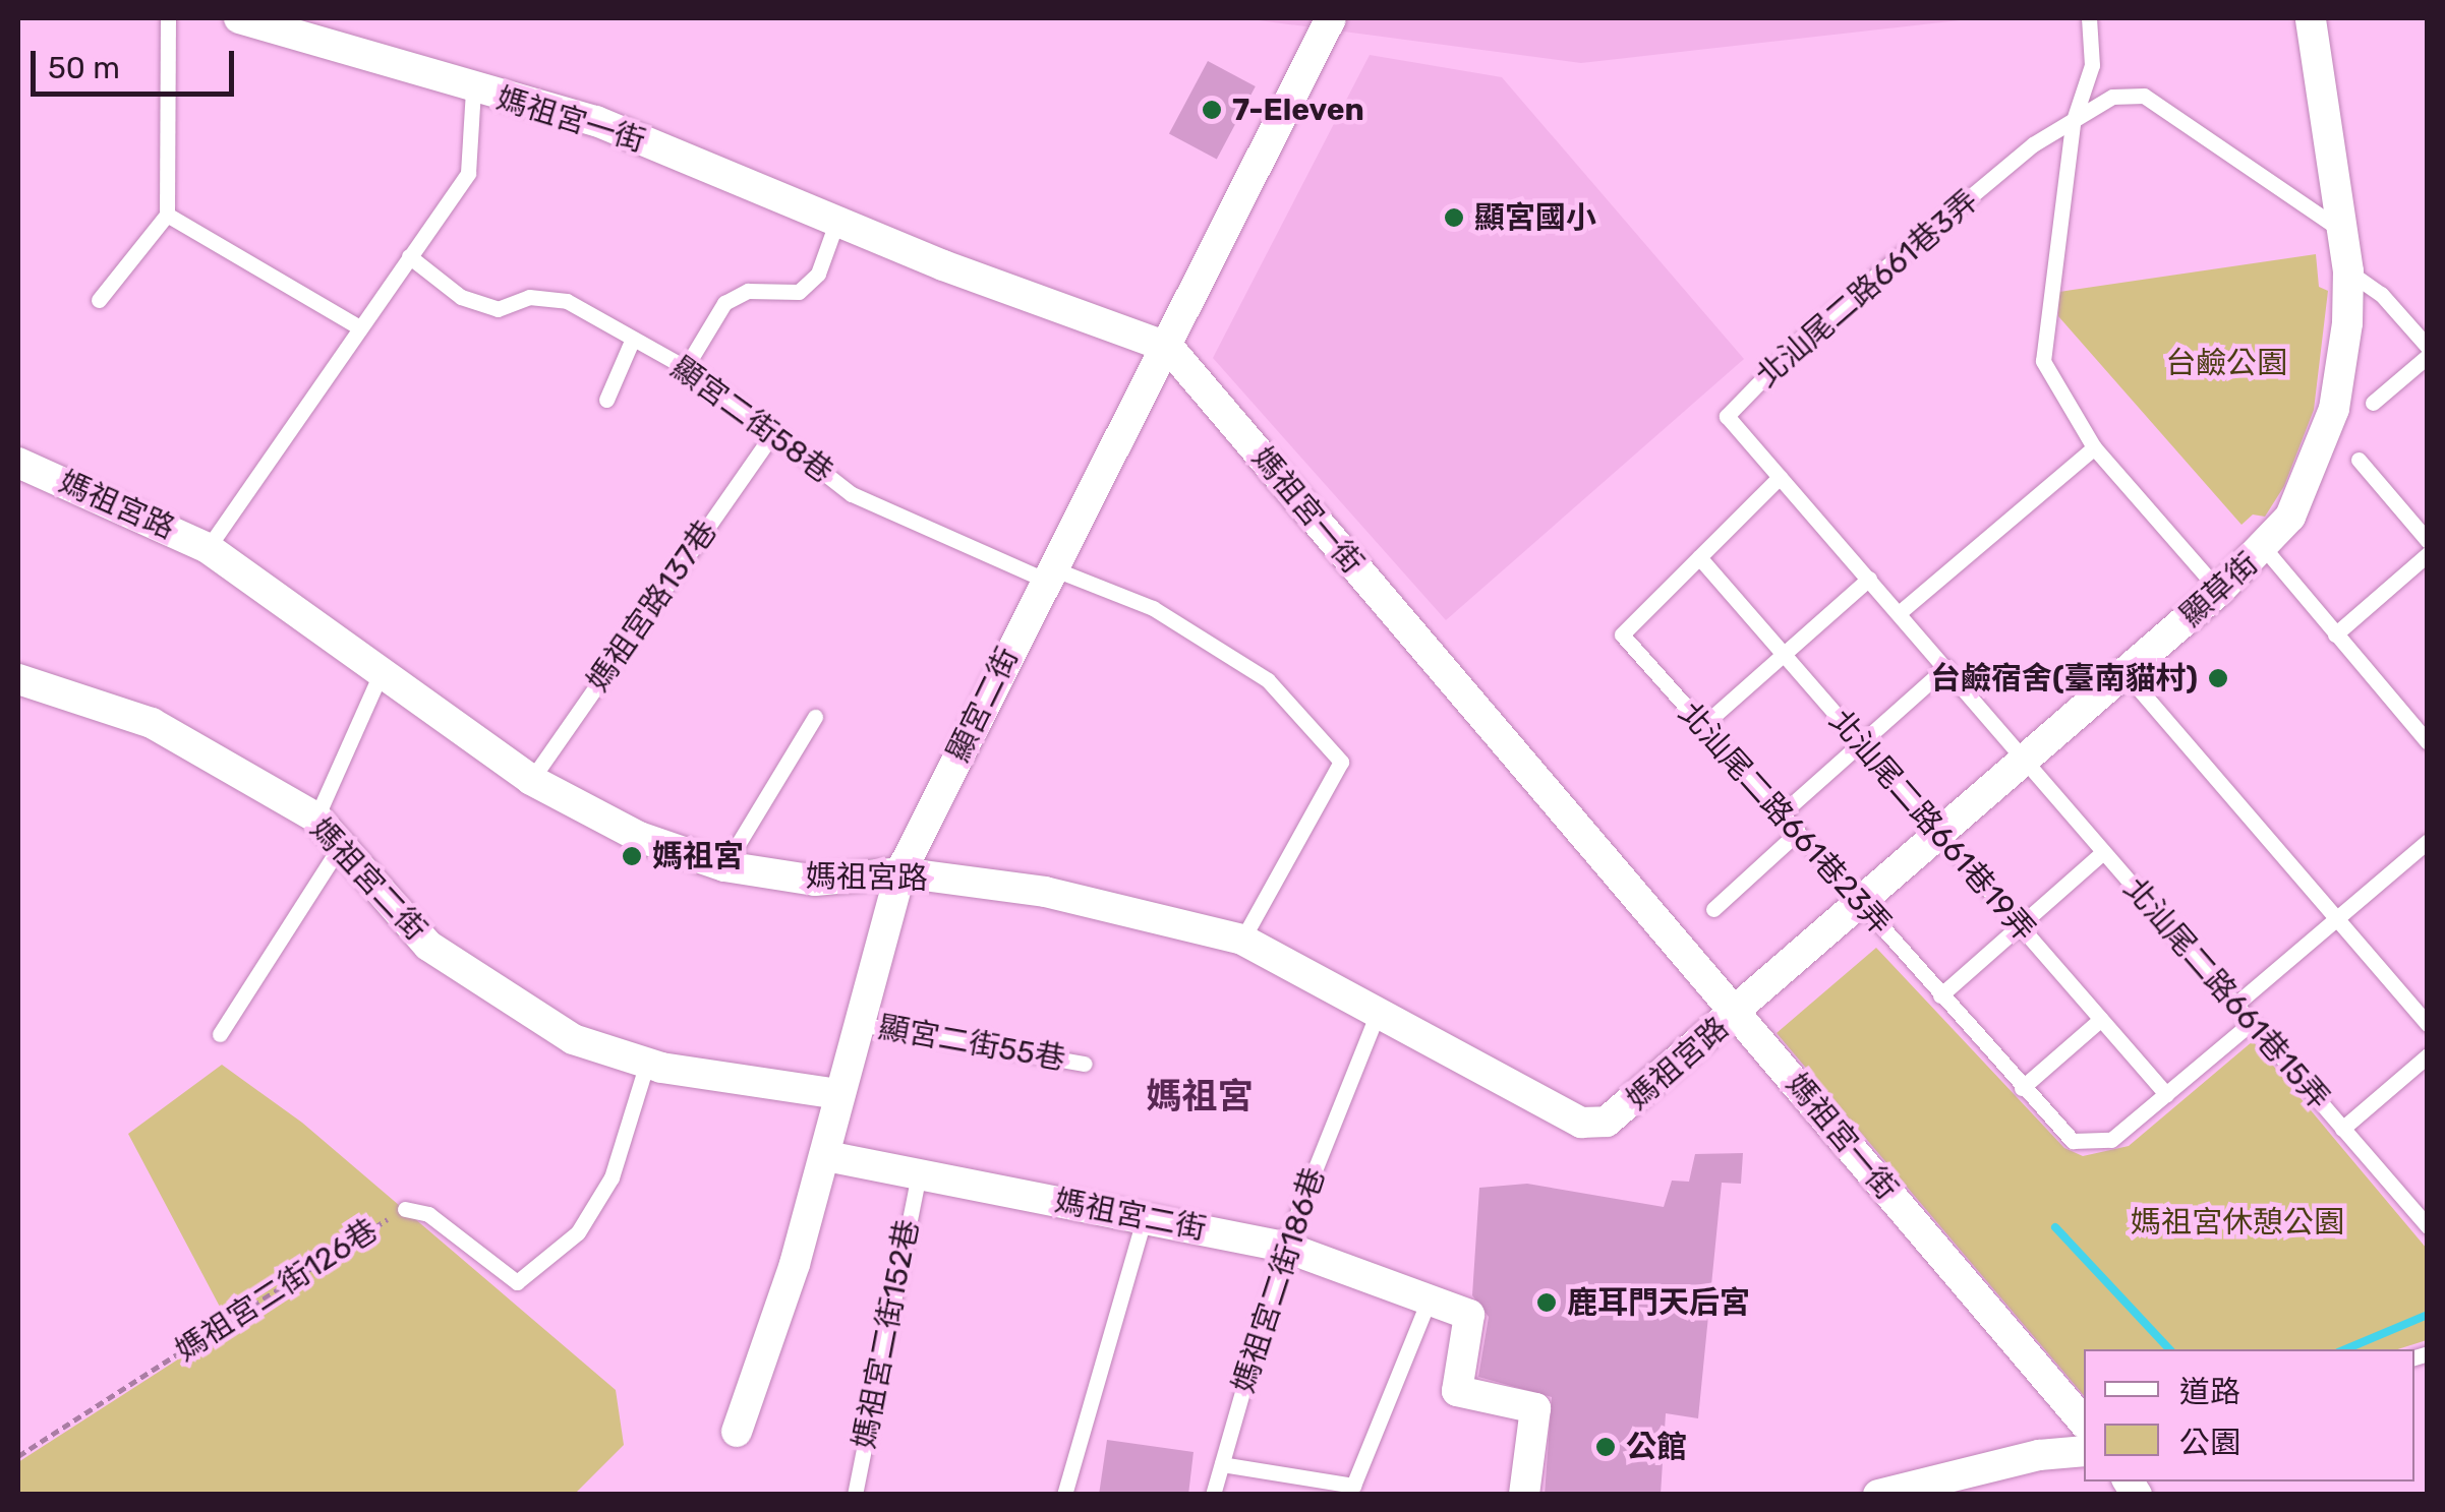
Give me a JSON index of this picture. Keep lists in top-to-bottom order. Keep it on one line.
{"streets":{"street":["媽祖宮一街","媽祖宮路","顯草街","顯宮二街","媽祖宮二街"],"lane":["北汕尾二路661巷3弄","顯宮二街58巷","媽祖宮路137巷","北汕尾二路661巷23弄","北汕尾二路661巷19弄","北汕尾二路661巷15弄","顯宮二街55巷","媽祖宮二街186巷","媽祖宮二街126巷","媽祖宮二街152巷"]},"crossings":[["媽祖宮一街","媽祖宮路"],["媽祖宮一街","顯草街"],["媽祖宮一街","顯宮二街"],["北汕尾二路661巷3弄","顯草街"],["北汕尾二路661巷3弄","北汕尾二路661巷23弄"],["北汕尾二路661巷3弄","北汕尾二路661巷15弄"],["顯宮二街58巷","媽祖宮路"],["顯宮二街58巷","媽祖宮路137巷"],["顯宮二街58巷","顯宮二街"],["媽祖宮路","顯草街"],["媽祖宮路","媽祖宮路137巷"],["媽祖宮路","顯宮二街"],["媽祖宮路","媽祖宮二街186巷"],["顯草街","北汕尾二路661巷23弄"],["顯草街","北汕尾二路661巷19弄"],["顯草街","北汕尾二路661巷15弄"],["顯宮二街","媽祖宮二街"],["顯宮二街","顯宮二街55巷"],["北汕尾二路661巷23弄","北汕尾二路661巷19弄"],["媽祖宮二街","媽祖宮二街186巷"],["媽祖宮二街","媽祖宮二街126巷"],["媽祖宮二街","媽祖宮二街152巷"]],"districts":["媽祖宮"],"parks":["台鹼公園","媽祖宮休憩公園"],"places":["7-Eleven","顯宮國小","台鹼宿舍(臺南貓村)","媽祖宮","鹿耳門天后宮","公館"],"legend":["道路","公園"],"scale_bar":"50 m"}
